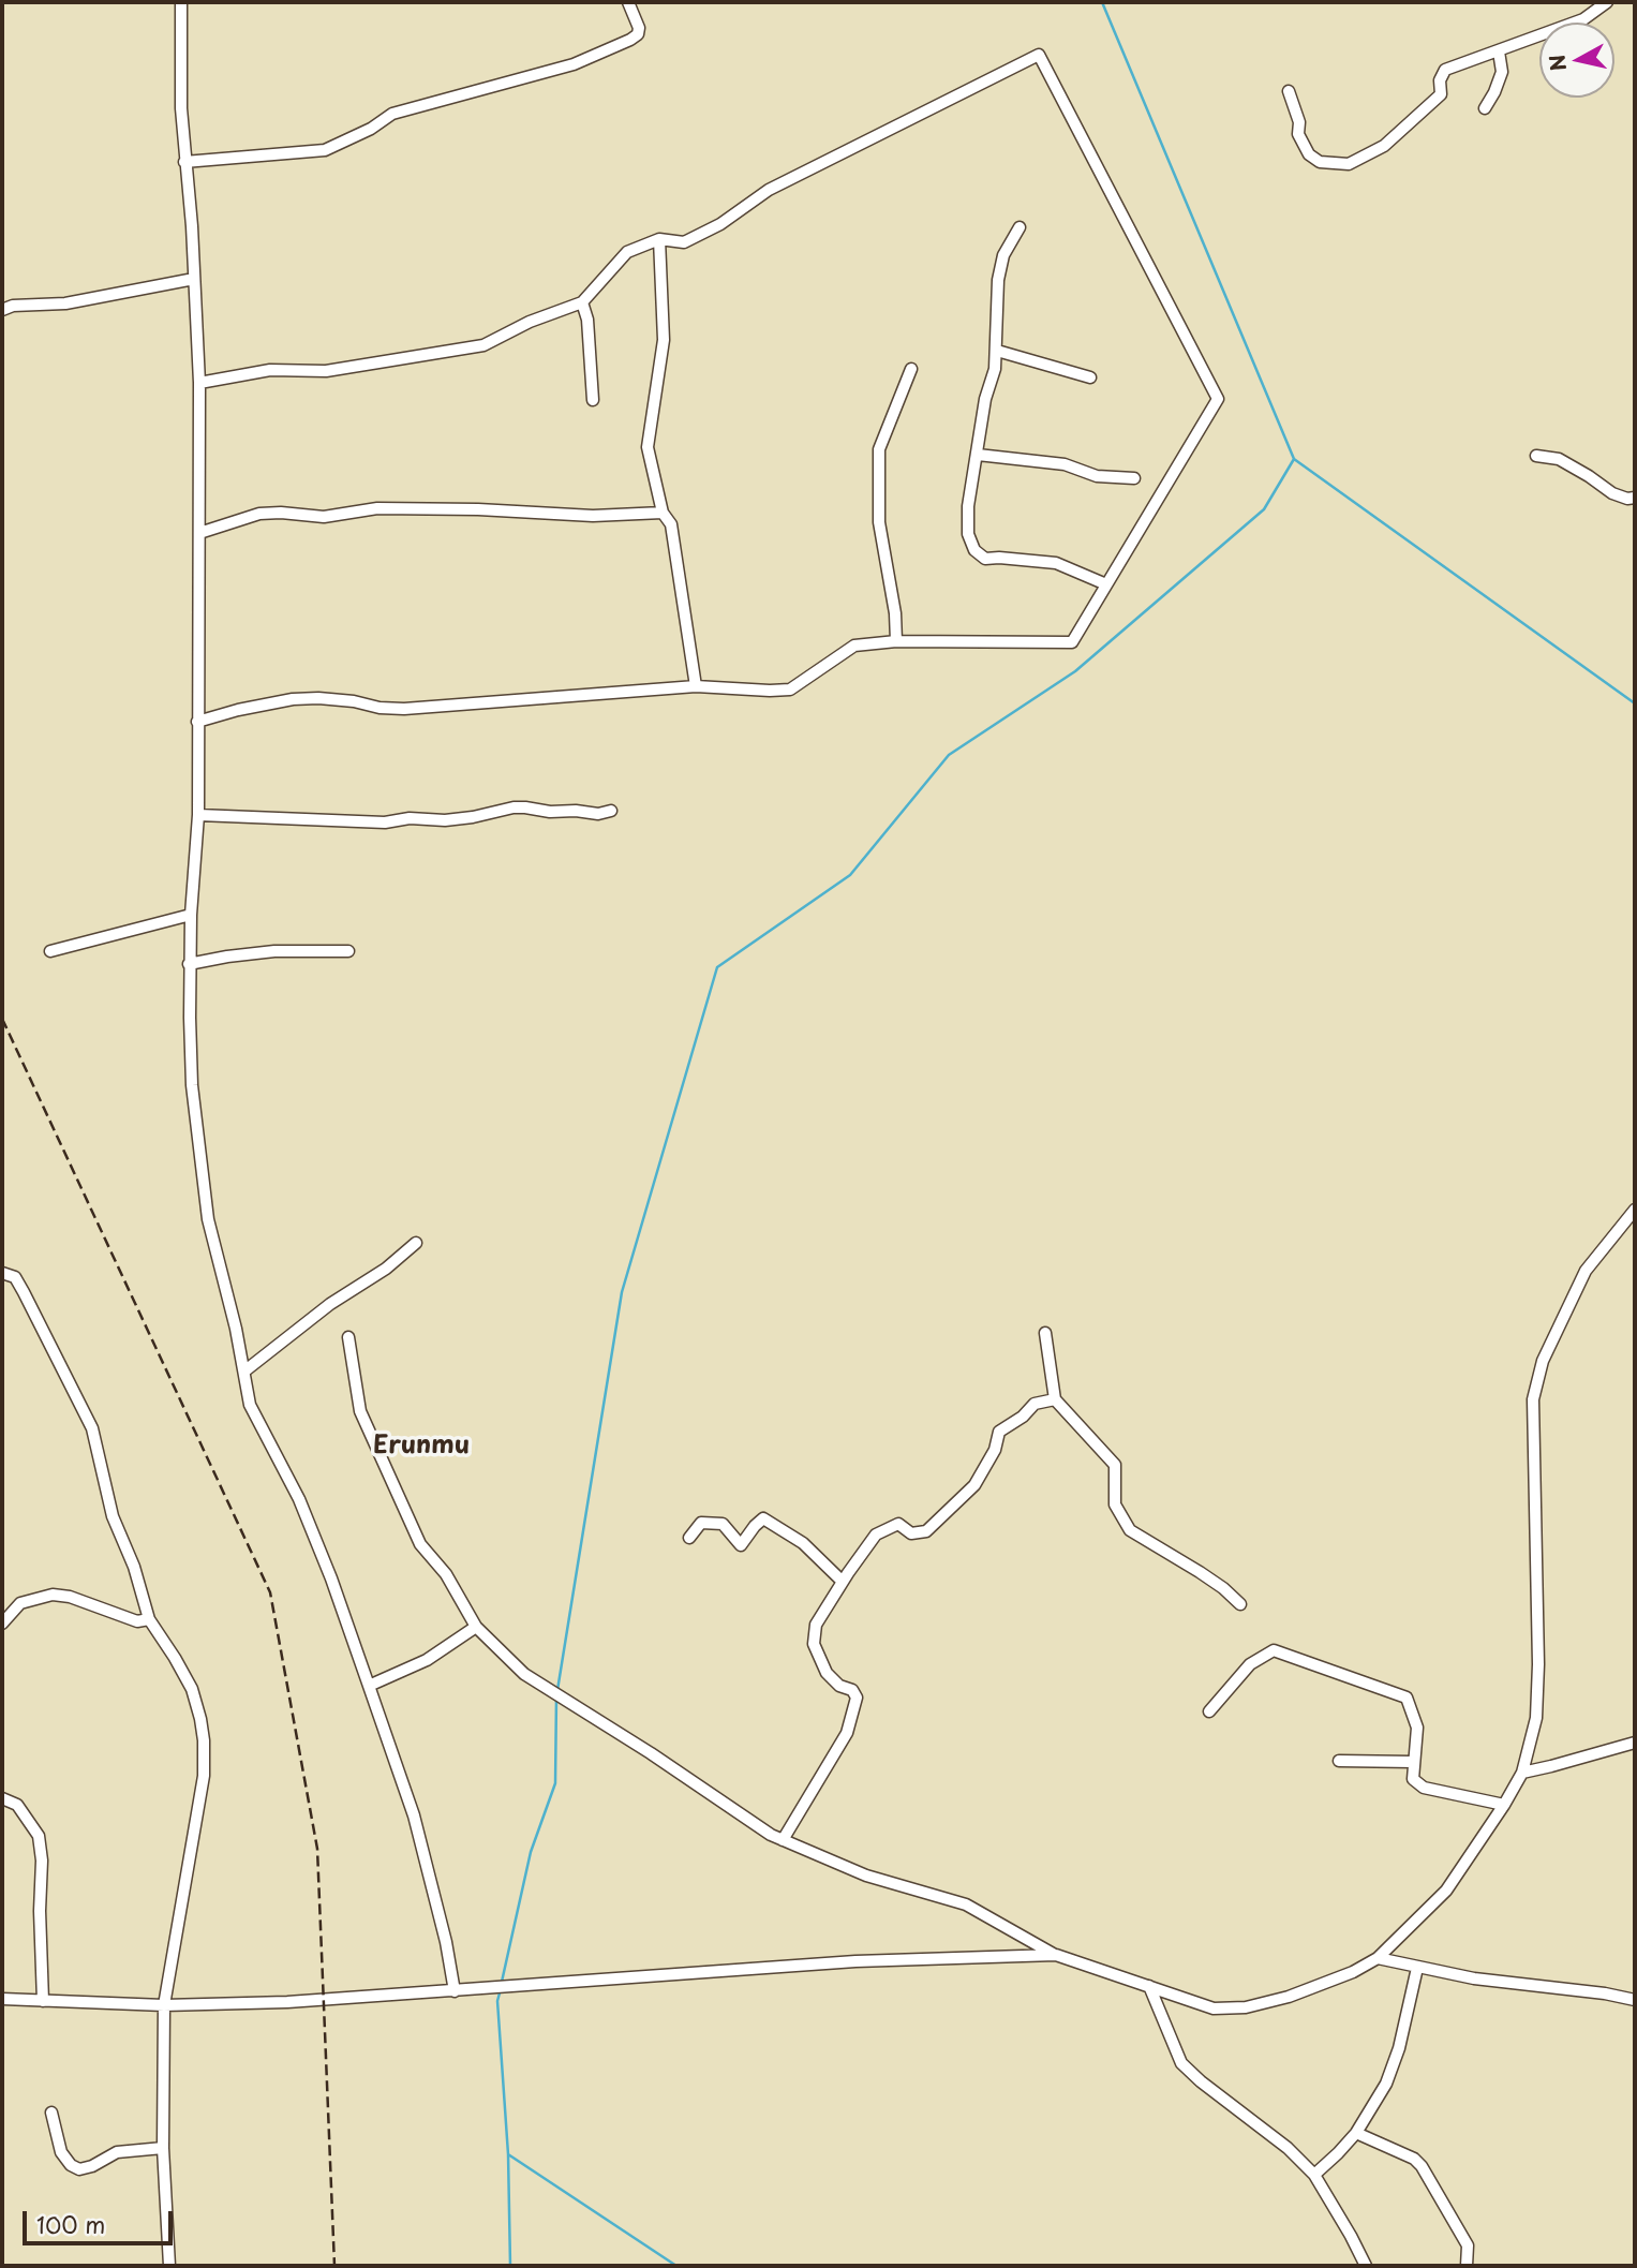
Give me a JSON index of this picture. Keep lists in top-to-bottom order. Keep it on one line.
{"districts":["Erunmu"],"scale_bar":"100 m","north":"left"}
